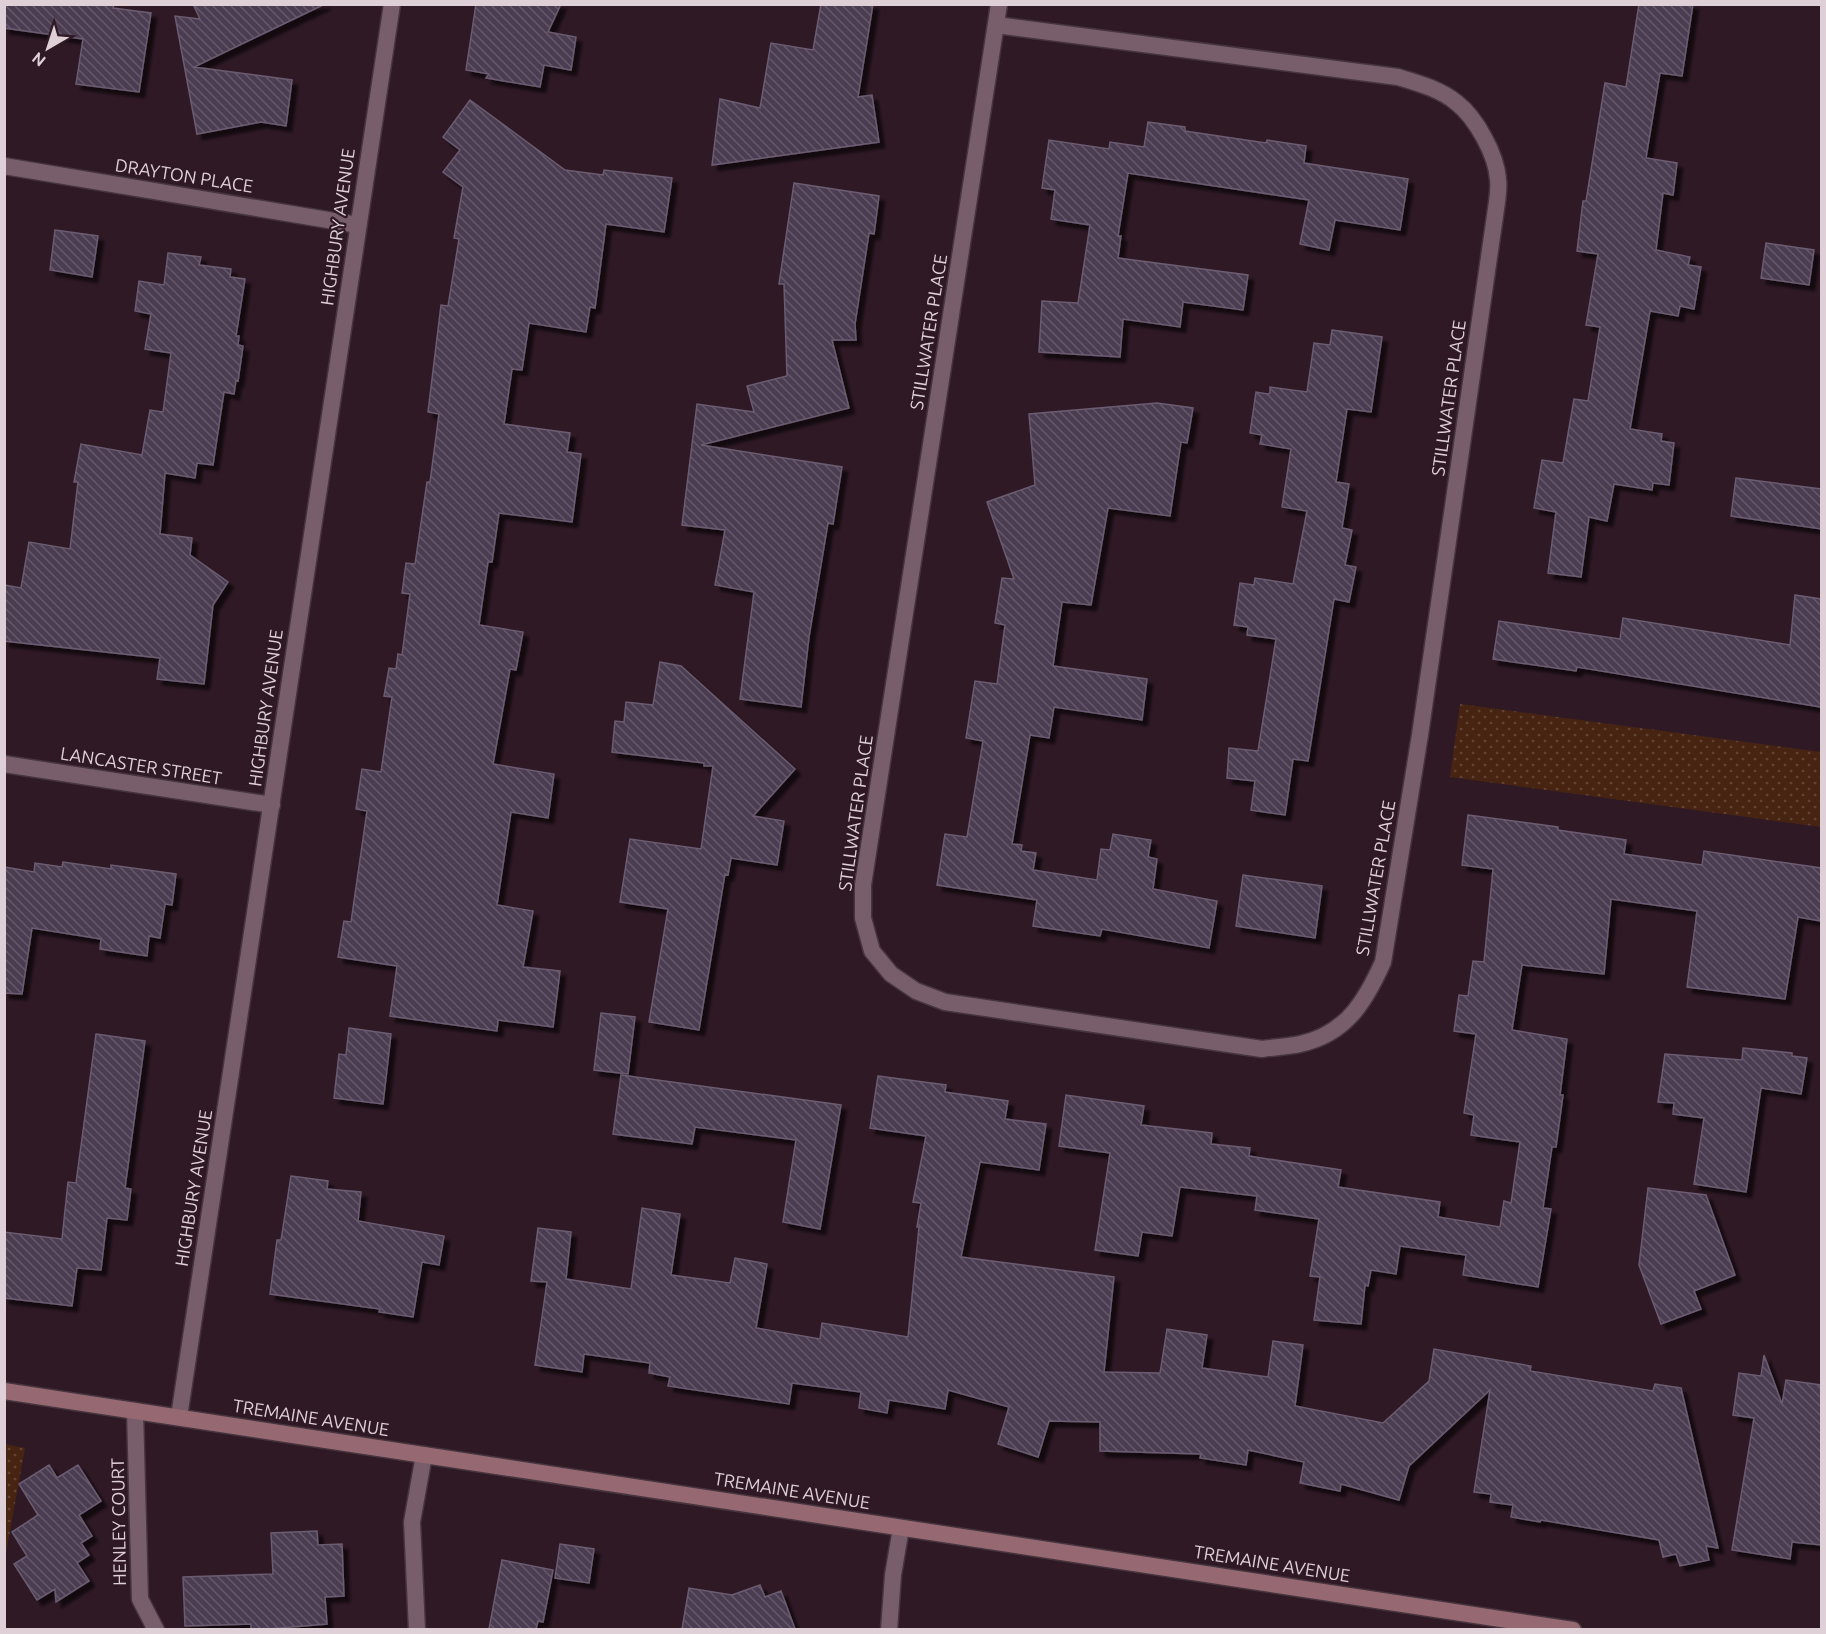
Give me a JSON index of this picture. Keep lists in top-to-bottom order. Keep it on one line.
{"streets":{"main road":["TREMAINE AVENUE"],"street":["DRAYTON PLACE","HIGHBURY AVENUE","STILLWATER PLACE","LANCASTER STREET","HENLEY COURT"]},"crossings":[["DRAYTON PLACE","HIGHBURY AVENUE"],["HIGHBURY AVENUE","LANCASTER STREET"],["HIGHBURY AVENUE","TREMAINE AVENUE"],["TREMAINE AVENUE","HENLEY COURT"]],"north":"bottom left"}
